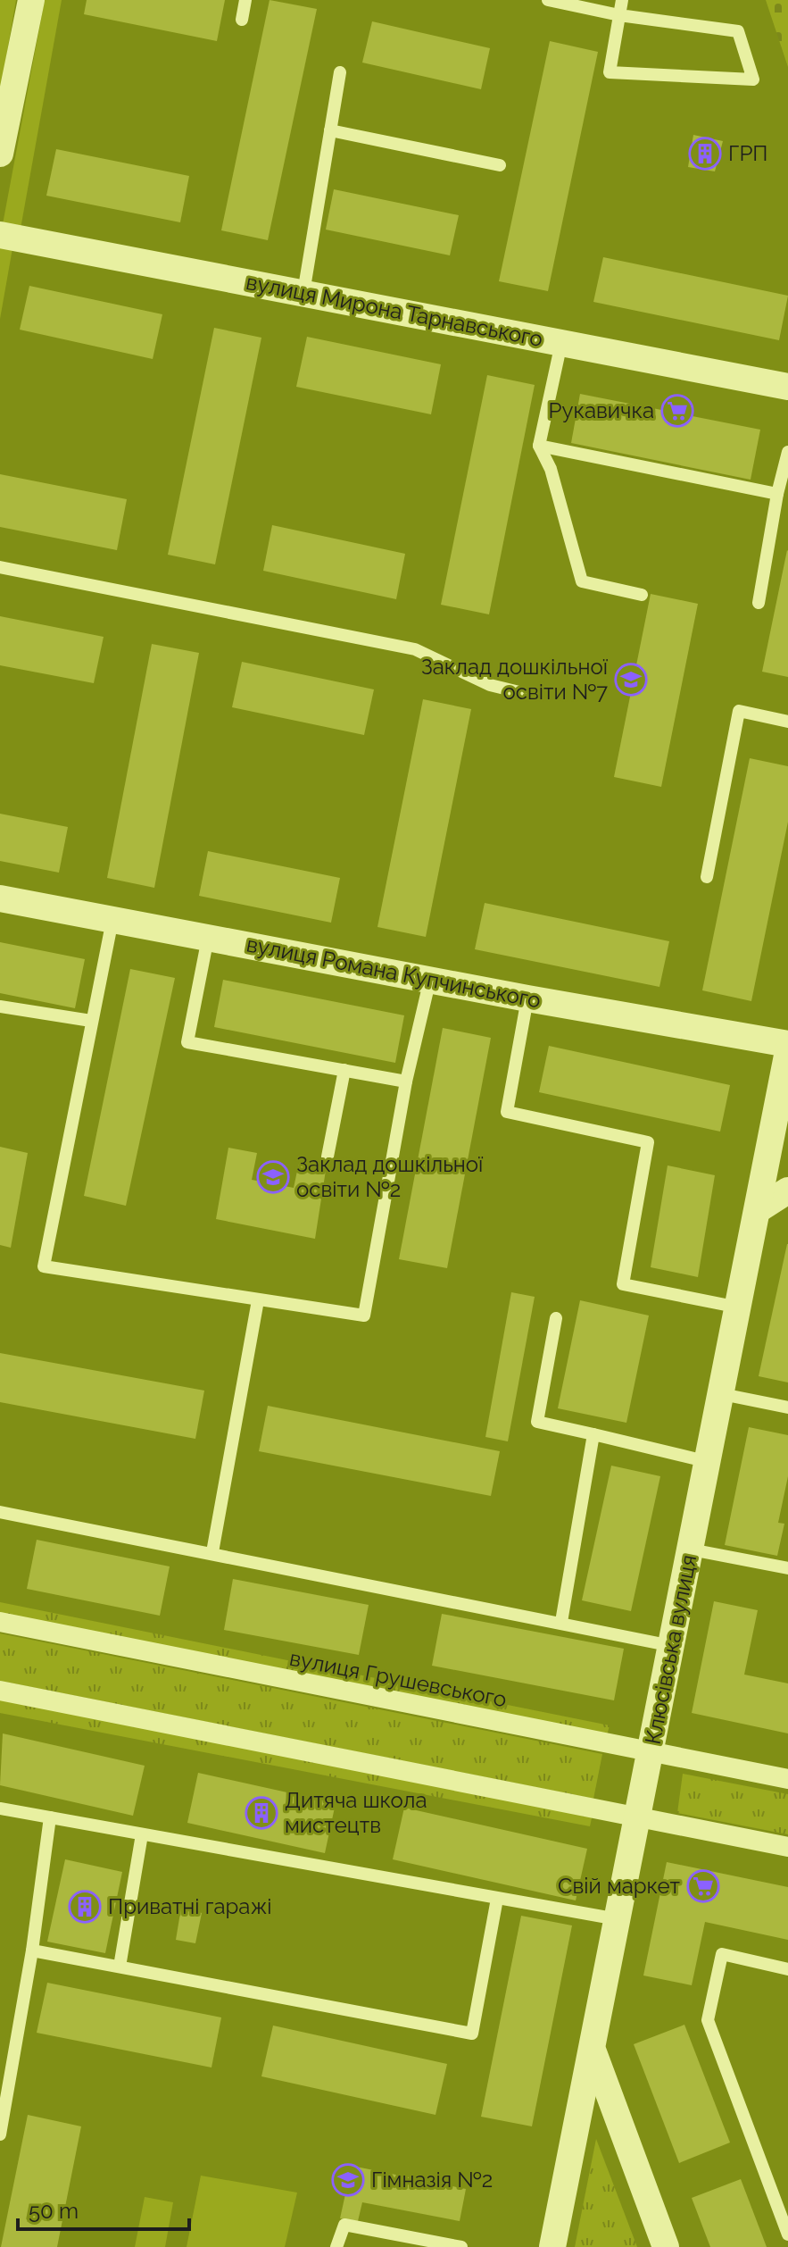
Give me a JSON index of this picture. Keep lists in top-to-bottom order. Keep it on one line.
{"streets":{"street":["вулиця Мирона Тарнавського","вулиця Романа Купчинського","Клюсівська вулиця","вулиця Грушевського"]},"crossings":[["Клюсівська вулиця","вулиця Грушевського"]],"places":{"building":["ГРП","Дитяча школа мистецтв","Приватні гаражі"],"supermarket":["Рукавичка","Свiй маркет"],"school or university":["Заклад дошкільної освіти №7","Заклад дошкільної освіти №2","Гімназія №2"]},"scale_bar":"50 m"}
